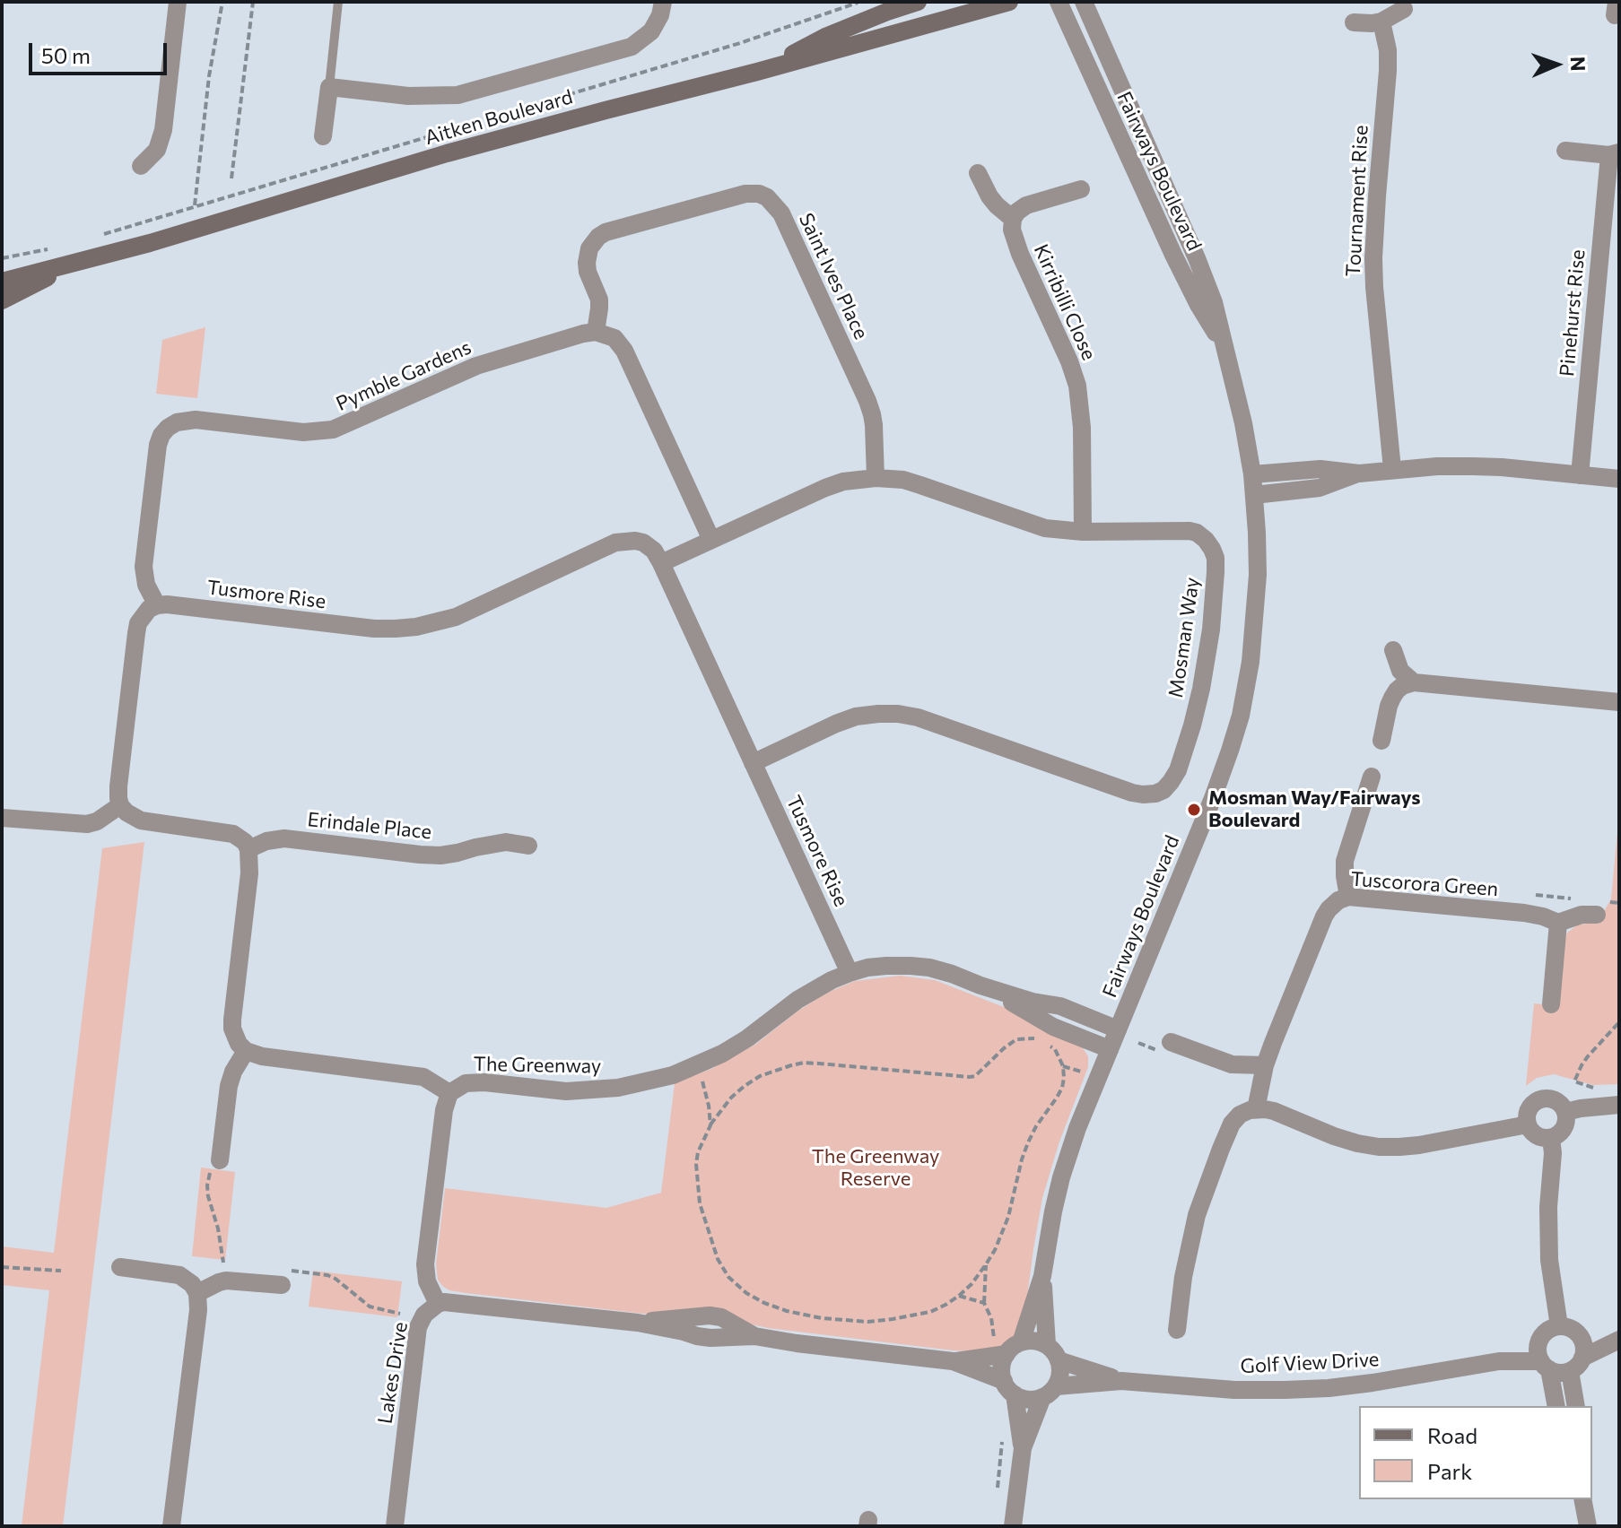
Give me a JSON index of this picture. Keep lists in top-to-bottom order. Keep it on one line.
{"streets":{"main road":["Aitken Boulevard"],"street":["Fairways Boulevard","Tournament Rise","Saint Ives Place","Kirribilli Close","Pinehurst Rise","Pymble Gardens","Tusmore Rise","Mosman Way","Erindale Place","Tuscorora Green","The Greenway","Golf View Drive","Lakes Drive"]},"crossings":[["Fairways Boulevard","The Greenway"],["Fairways Boulevard","Golf View Drive"],["Saint Ives Place","Pymble Gardens"],["Saint Ives Place","Mosman Way"],["Kirribilli Close","Mosman Way"],["Pymble Gardens","Tusmore Rise"],["Tusmore Rise","Mosman Way"],["Tusmore Rise","The Greenway"],["The Greenway","Lakes Drive"]],"parks":["The Greenway Reserve"],"places":["Mosman Way/Fairways Boulevard"],"legend":["Road","Park"],"scale_bar":"50 m","north":"right"}
